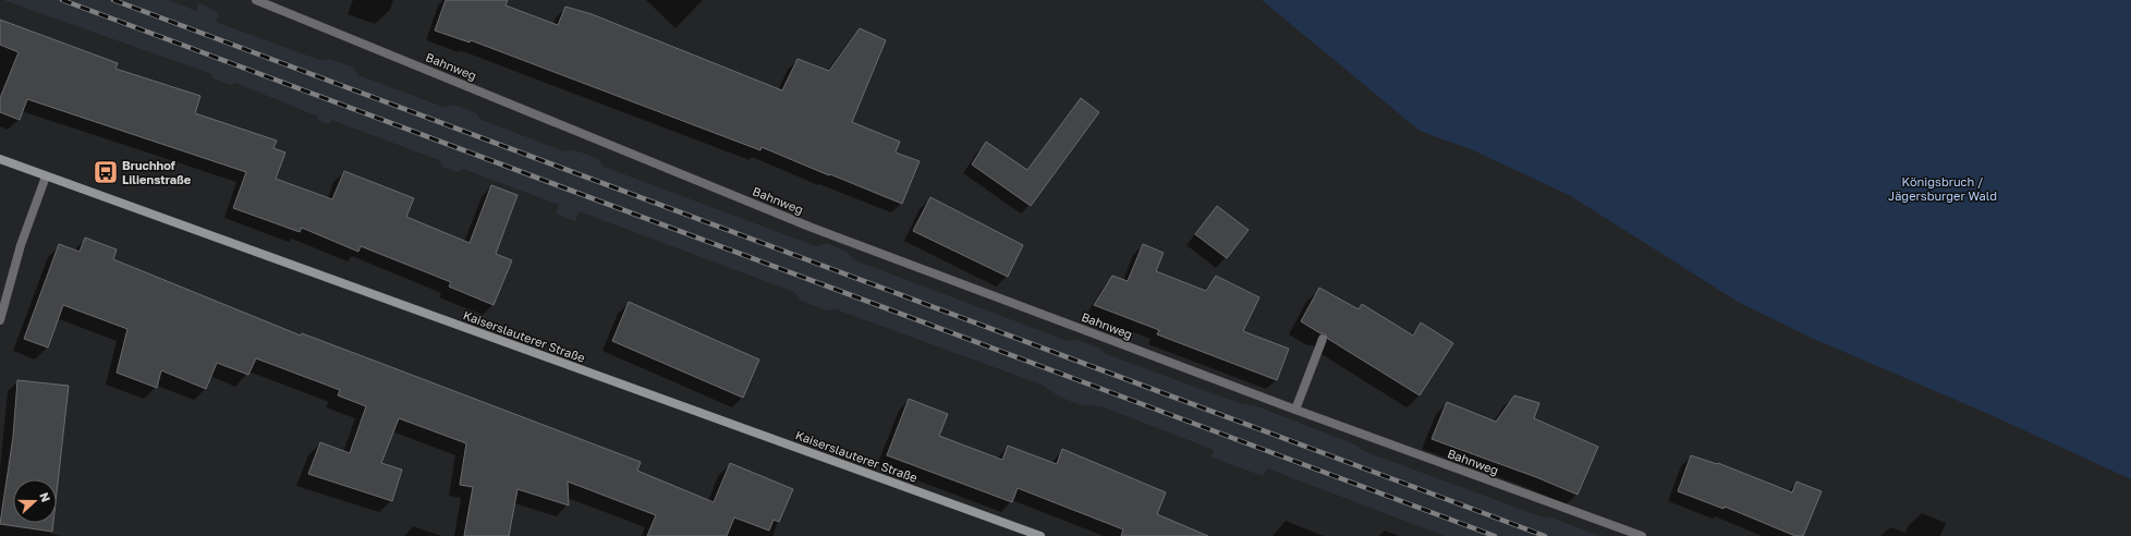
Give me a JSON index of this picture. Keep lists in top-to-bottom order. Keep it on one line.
{"streets":{"main road":["Kaiserslauterer Straße"],"street":["Bahnweg"]},"parks":["Königsbruch / Jägersburger Wald"],"places":{"bus stop":["Bruchhof Lilienstraße"]},"north":"right"}
